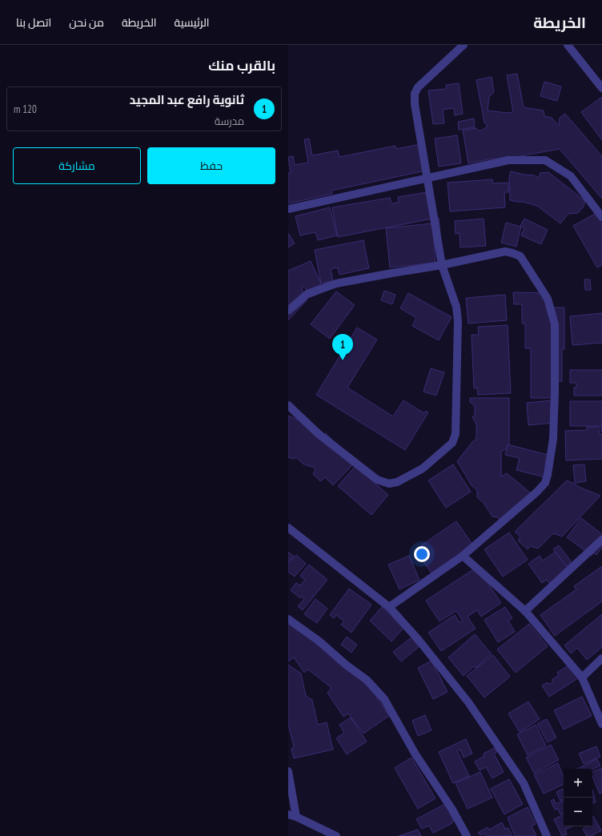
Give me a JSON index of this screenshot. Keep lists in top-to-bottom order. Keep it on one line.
{"page":{"header":"الخريطة","nav":["الرئيسية","الخريطة","من نحن","اتصل بنا"],"heading":"بالقرب منك","list":[{"mark":"1","name":"ثانوية رافع عبد المجيد","note":"مدرسة","value":"120 m"}],"buttons":["حفظ","مشاركة"],"pins":"1","map_buttons":["+","−"]}}
